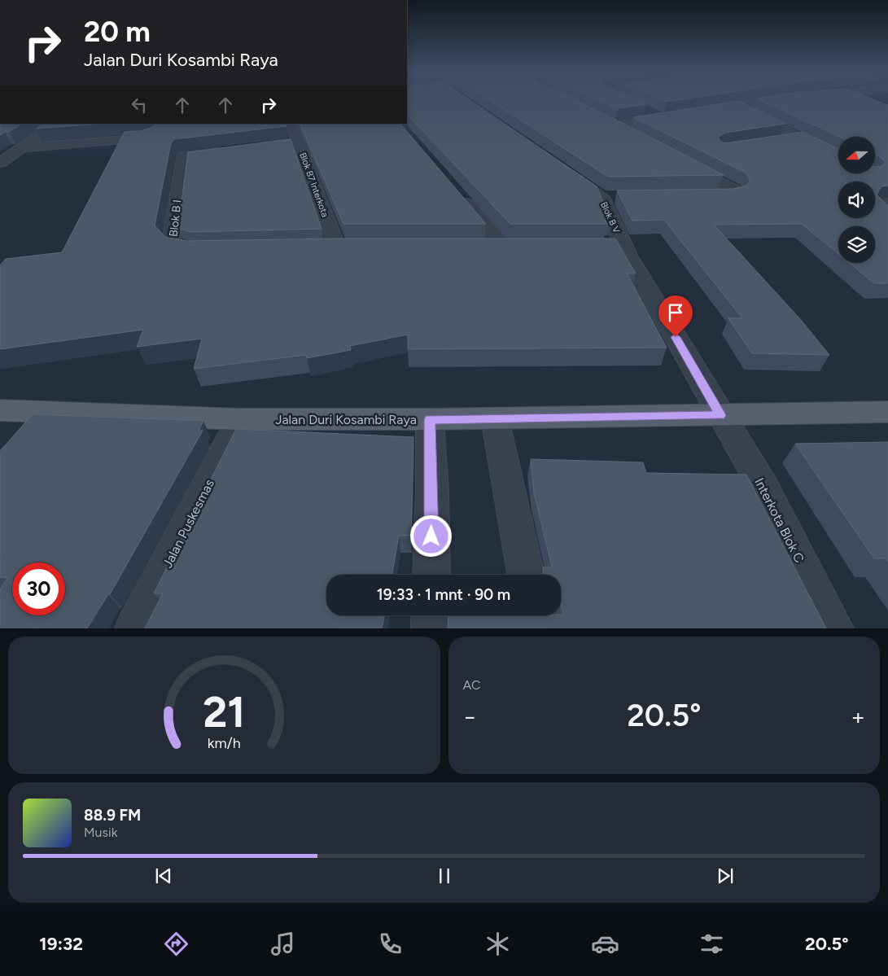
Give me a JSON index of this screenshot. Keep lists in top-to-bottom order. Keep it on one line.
{"streets":{"main road":["Jalan Duri Kosambi Raya"],"street":["Blok B7 Interkota","Blok B V","Blok B I","Interkota Blok C","Jalan Puskesmas"]},"crossings":[["Blok B V","Jalan Duri Kosambi Raya"],["Blok B V","Interkota Blok C"],["Jalan Duri Kosambi Raya","Interkota Blok C"],["Jalan Duri Kosambi Raya","Jalan Puskesmas"]],"north":"left","page":{"turn":["20 m","Jalan Duri Kosambi Raya"],"limit":"30","trip":"19:33 · 1 mnt · 90 m","tile":"AC","heat":["−","20.5°","+"],"song":["88.9 FM","Musik"],"tabs":["19:32","20.5°"],"gauge":["21","km/h"]}}
